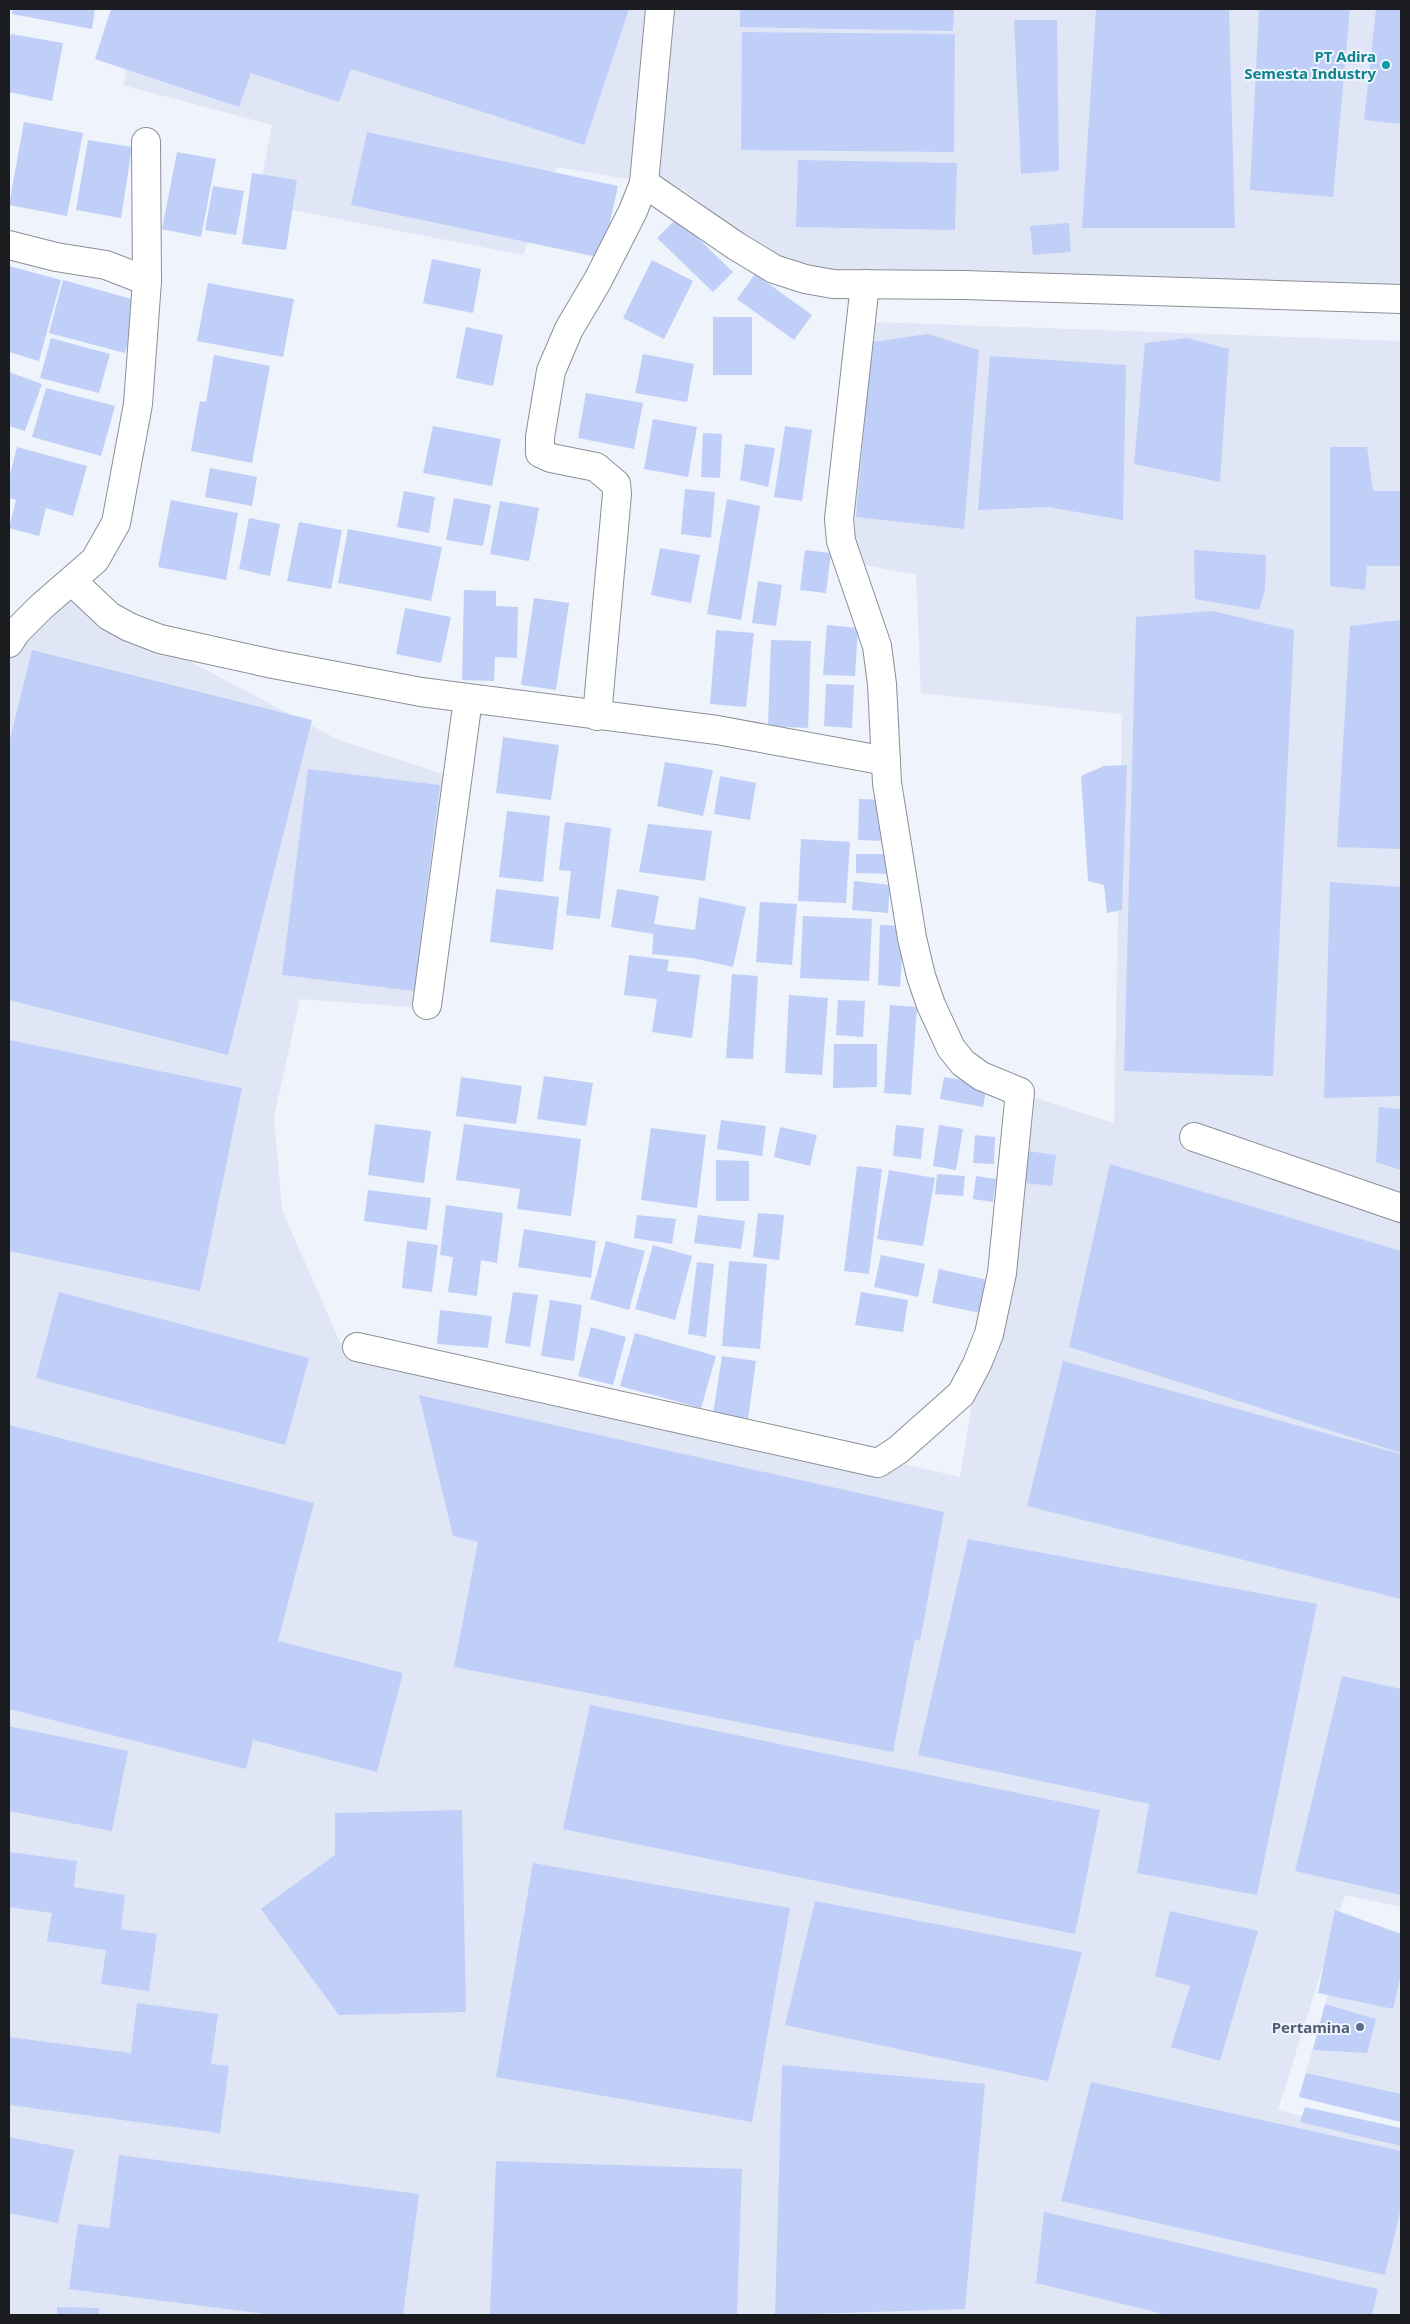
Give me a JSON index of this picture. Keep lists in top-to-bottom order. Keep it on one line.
{"places":["PT Adira Semesta Industry","Pertamina"]}
